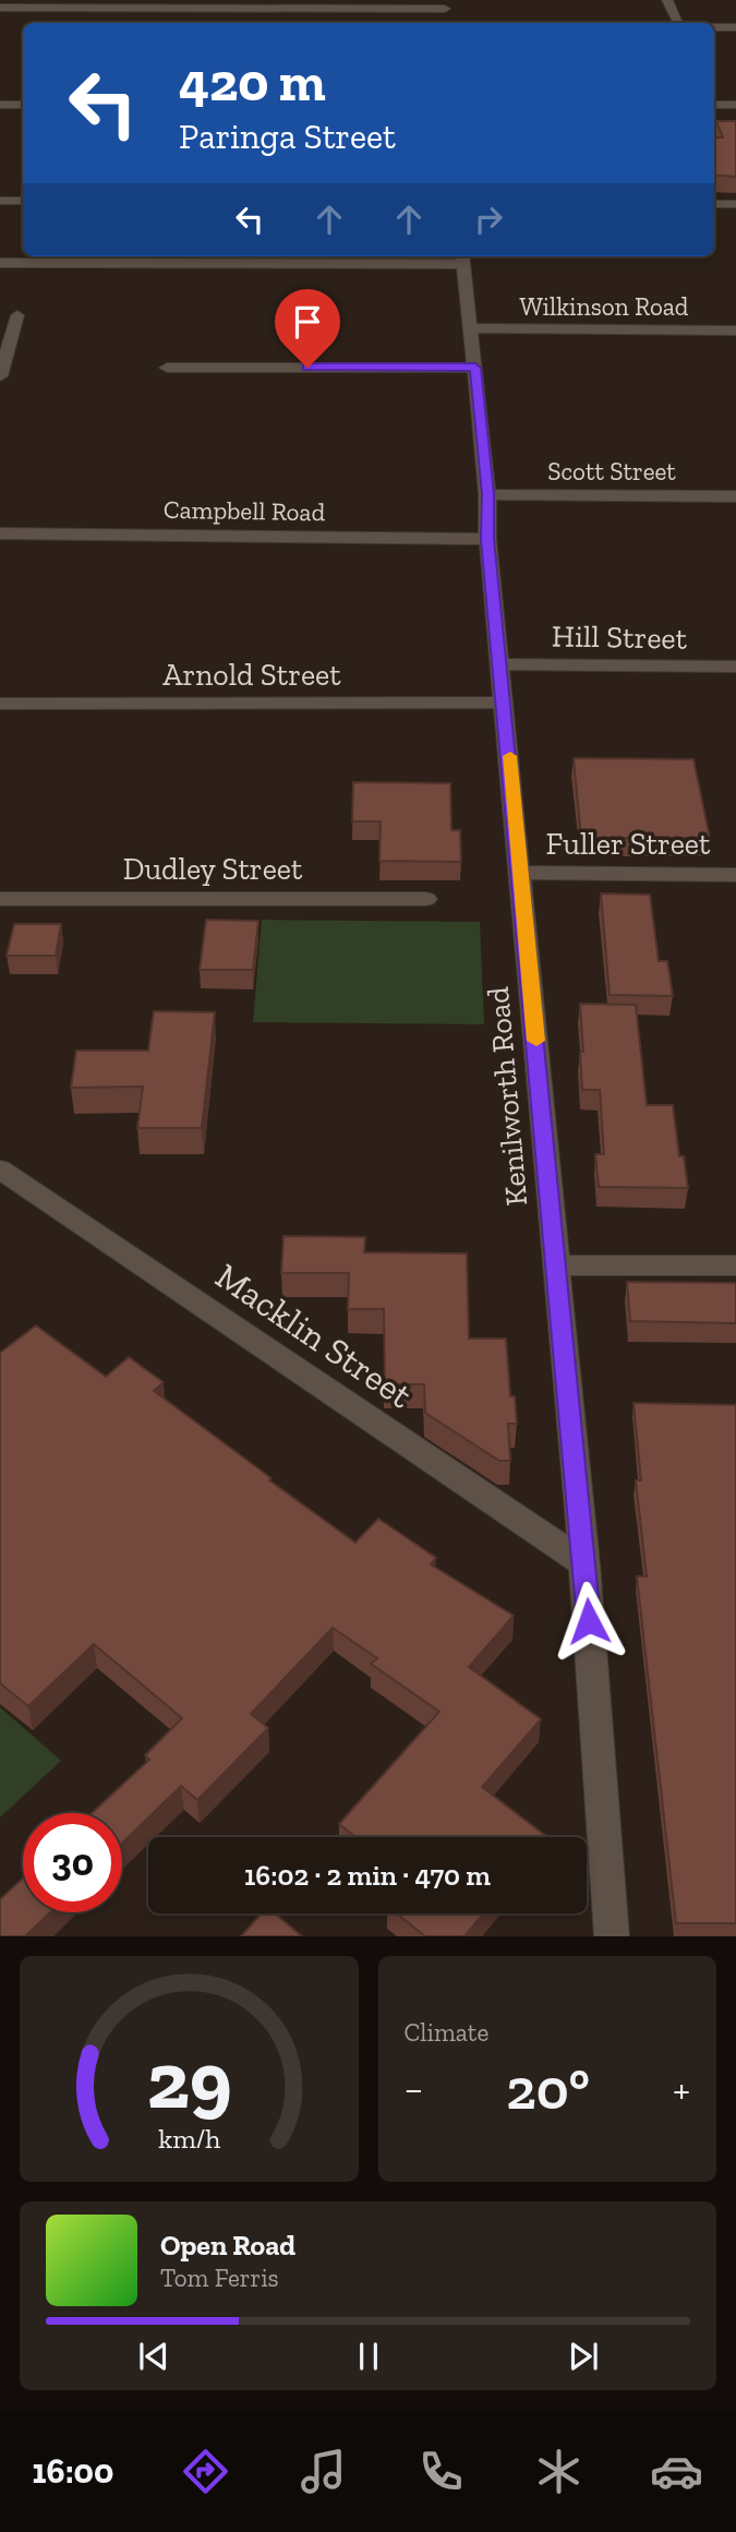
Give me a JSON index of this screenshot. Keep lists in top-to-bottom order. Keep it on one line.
{"streets":{"street":["Wilkinson Road","Scott Street","Campbell Road","Hill Street","Arnold Street","Fuller Street","Dudley Street","Kenilworth Road","Macklin Street"]},"crossings":[["Wilkinson Road","Kenilworth Road"],["Scott Street","Kenilworth Road"],["Campbell Road","Kenilworth Road"],["Hill Street","Kenilworth Road"],["Arnold Street","Kenilworth Road"],["Fuller Street","Kenilworth Road"],["Kenilworth Road","Macklin Street"]],"page":{"turn":["420 m","Paringa Street"],"limit":"30","trip":"16:02 · 2 min · 470 m","tile":"Climate","heat":["−","20°","+"],"song":["Open Road","Tom Ferris"],"tabs":"16:00","gauge":["29","km/h"]}}
